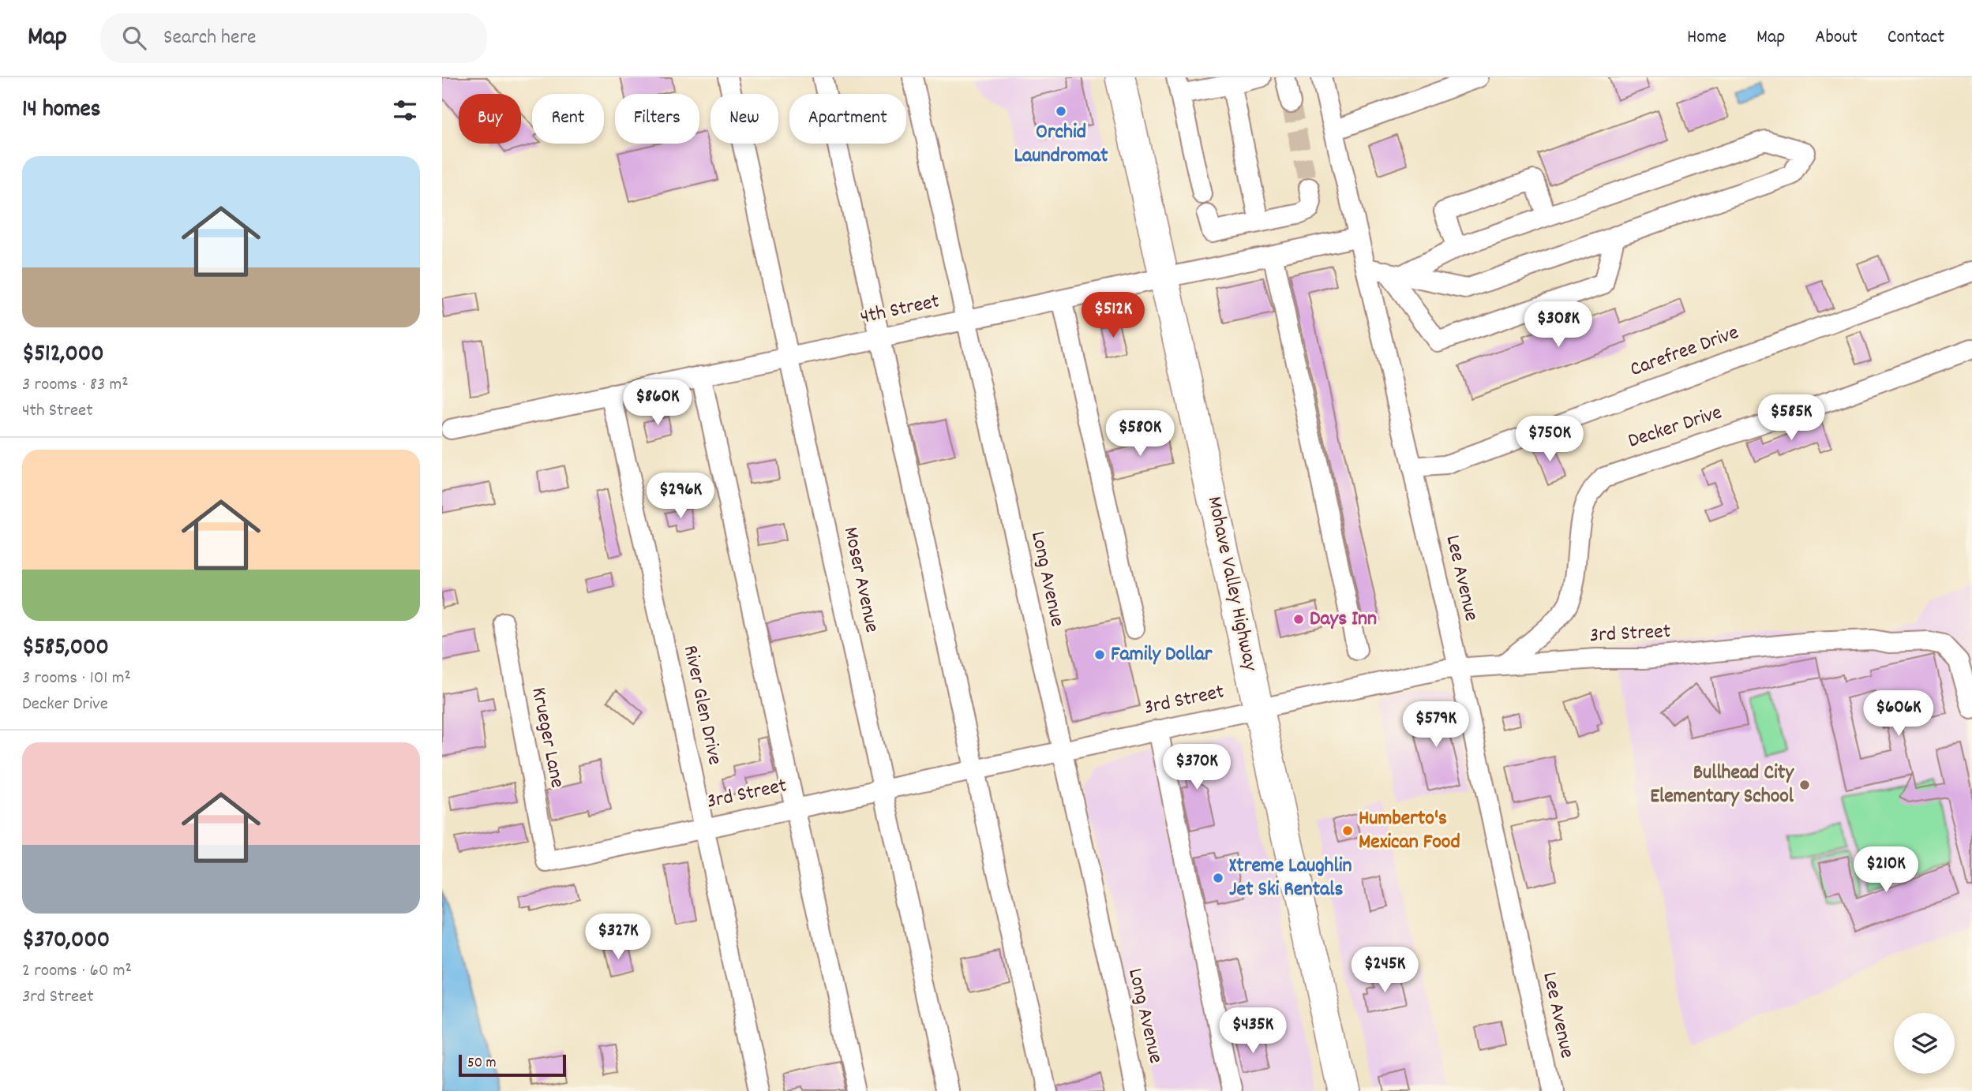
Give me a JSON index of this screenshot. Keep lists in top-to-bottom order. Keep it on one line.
{"streets":{"highway":["Mohave Valley Highway"],"street":["4th Street","Carefree Drive","Decker Drive","Lee Avenue","Long Avenue","Moser Avenue","3rd Street","River Glen Drive","Krueger Lane"]},"crossings":[["4th Street","Lee Avenue"],["4th Street","Long Avenue"],["4th Street","Moser Avenue"],["4th Street","Mohave Valley Highway"],["4th Street","River Glen Drive"],["Carefree Drive","Lee Avenue"],["Decker Drive","3rd Street"],["Lee Avenue","3rd Street"],["Long Avenue","3rd Street"],["Moser Avenue","3rd Street"],["Mohave Valley Highway","3rd Street"],["3rd Street","River Glen Drive"],["3rd Street","Krueger Lane"]],"places":["Orchid Laundromat","Days Inn","Family Dollar","Bullhead City Elementary School","Humberto's Mexican Food","Xtreme Laughlin Jet Ski Rentals"],"scale_bar":"50 m","page":{"header":"Map","search":"Search here","nav":["Home","Map","About","Contact"],"heading":"14 homes","chip":["Buy","Rent","Filters","New","Apartment"],"list":[{"name":"$512,000","note":"3 rooms · 83 m² · 4th Street"},{"name":"$585,000","note":"3 rooms · 101 m² · Decker Drive"},{"name":"$370,000","note":"2 rooms · 60 m² · 3rd Street"}],"price":["$512K","$308K","$860K","$585K","$580K","$750K","$296K","$606K","$579K","$370K","$210K","$327K","$245K","$435K"],"scale":"50 m"}}
